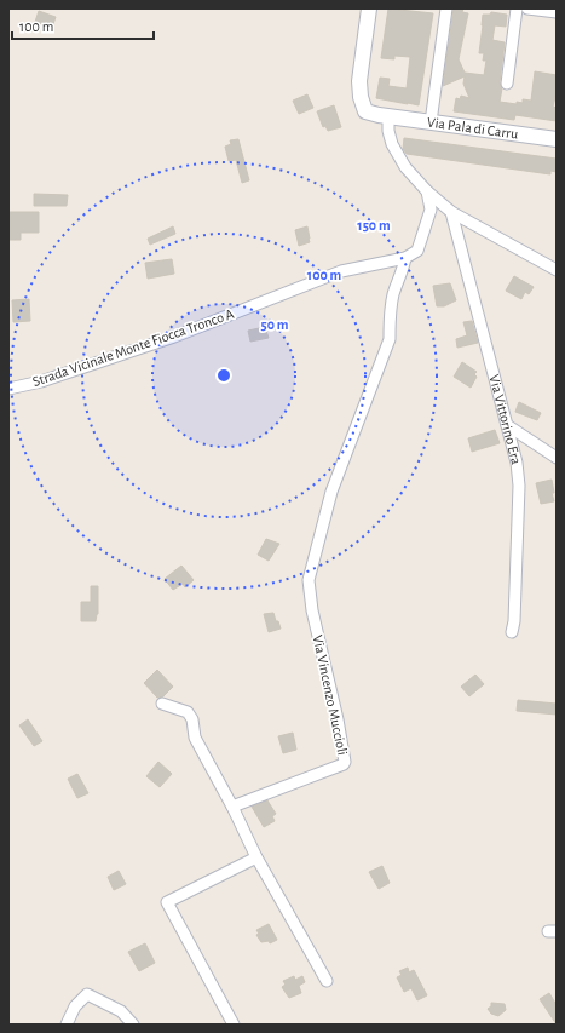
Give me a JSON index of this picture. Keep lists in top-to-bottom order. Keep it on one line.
{"streets":{"street":["Via Pala di Carru","Strada Vicinale Monte Fiocca Tronco A","Via Vittorino Era","Via Vincenzo Muccioli"]},"crossings":[["Strada Vicinale Monte Fiocca Tronco A","Via Vincenzo Muccioli"]],"scale_bar":"100 m","rings":["150 m","100 m","50 m"]}
